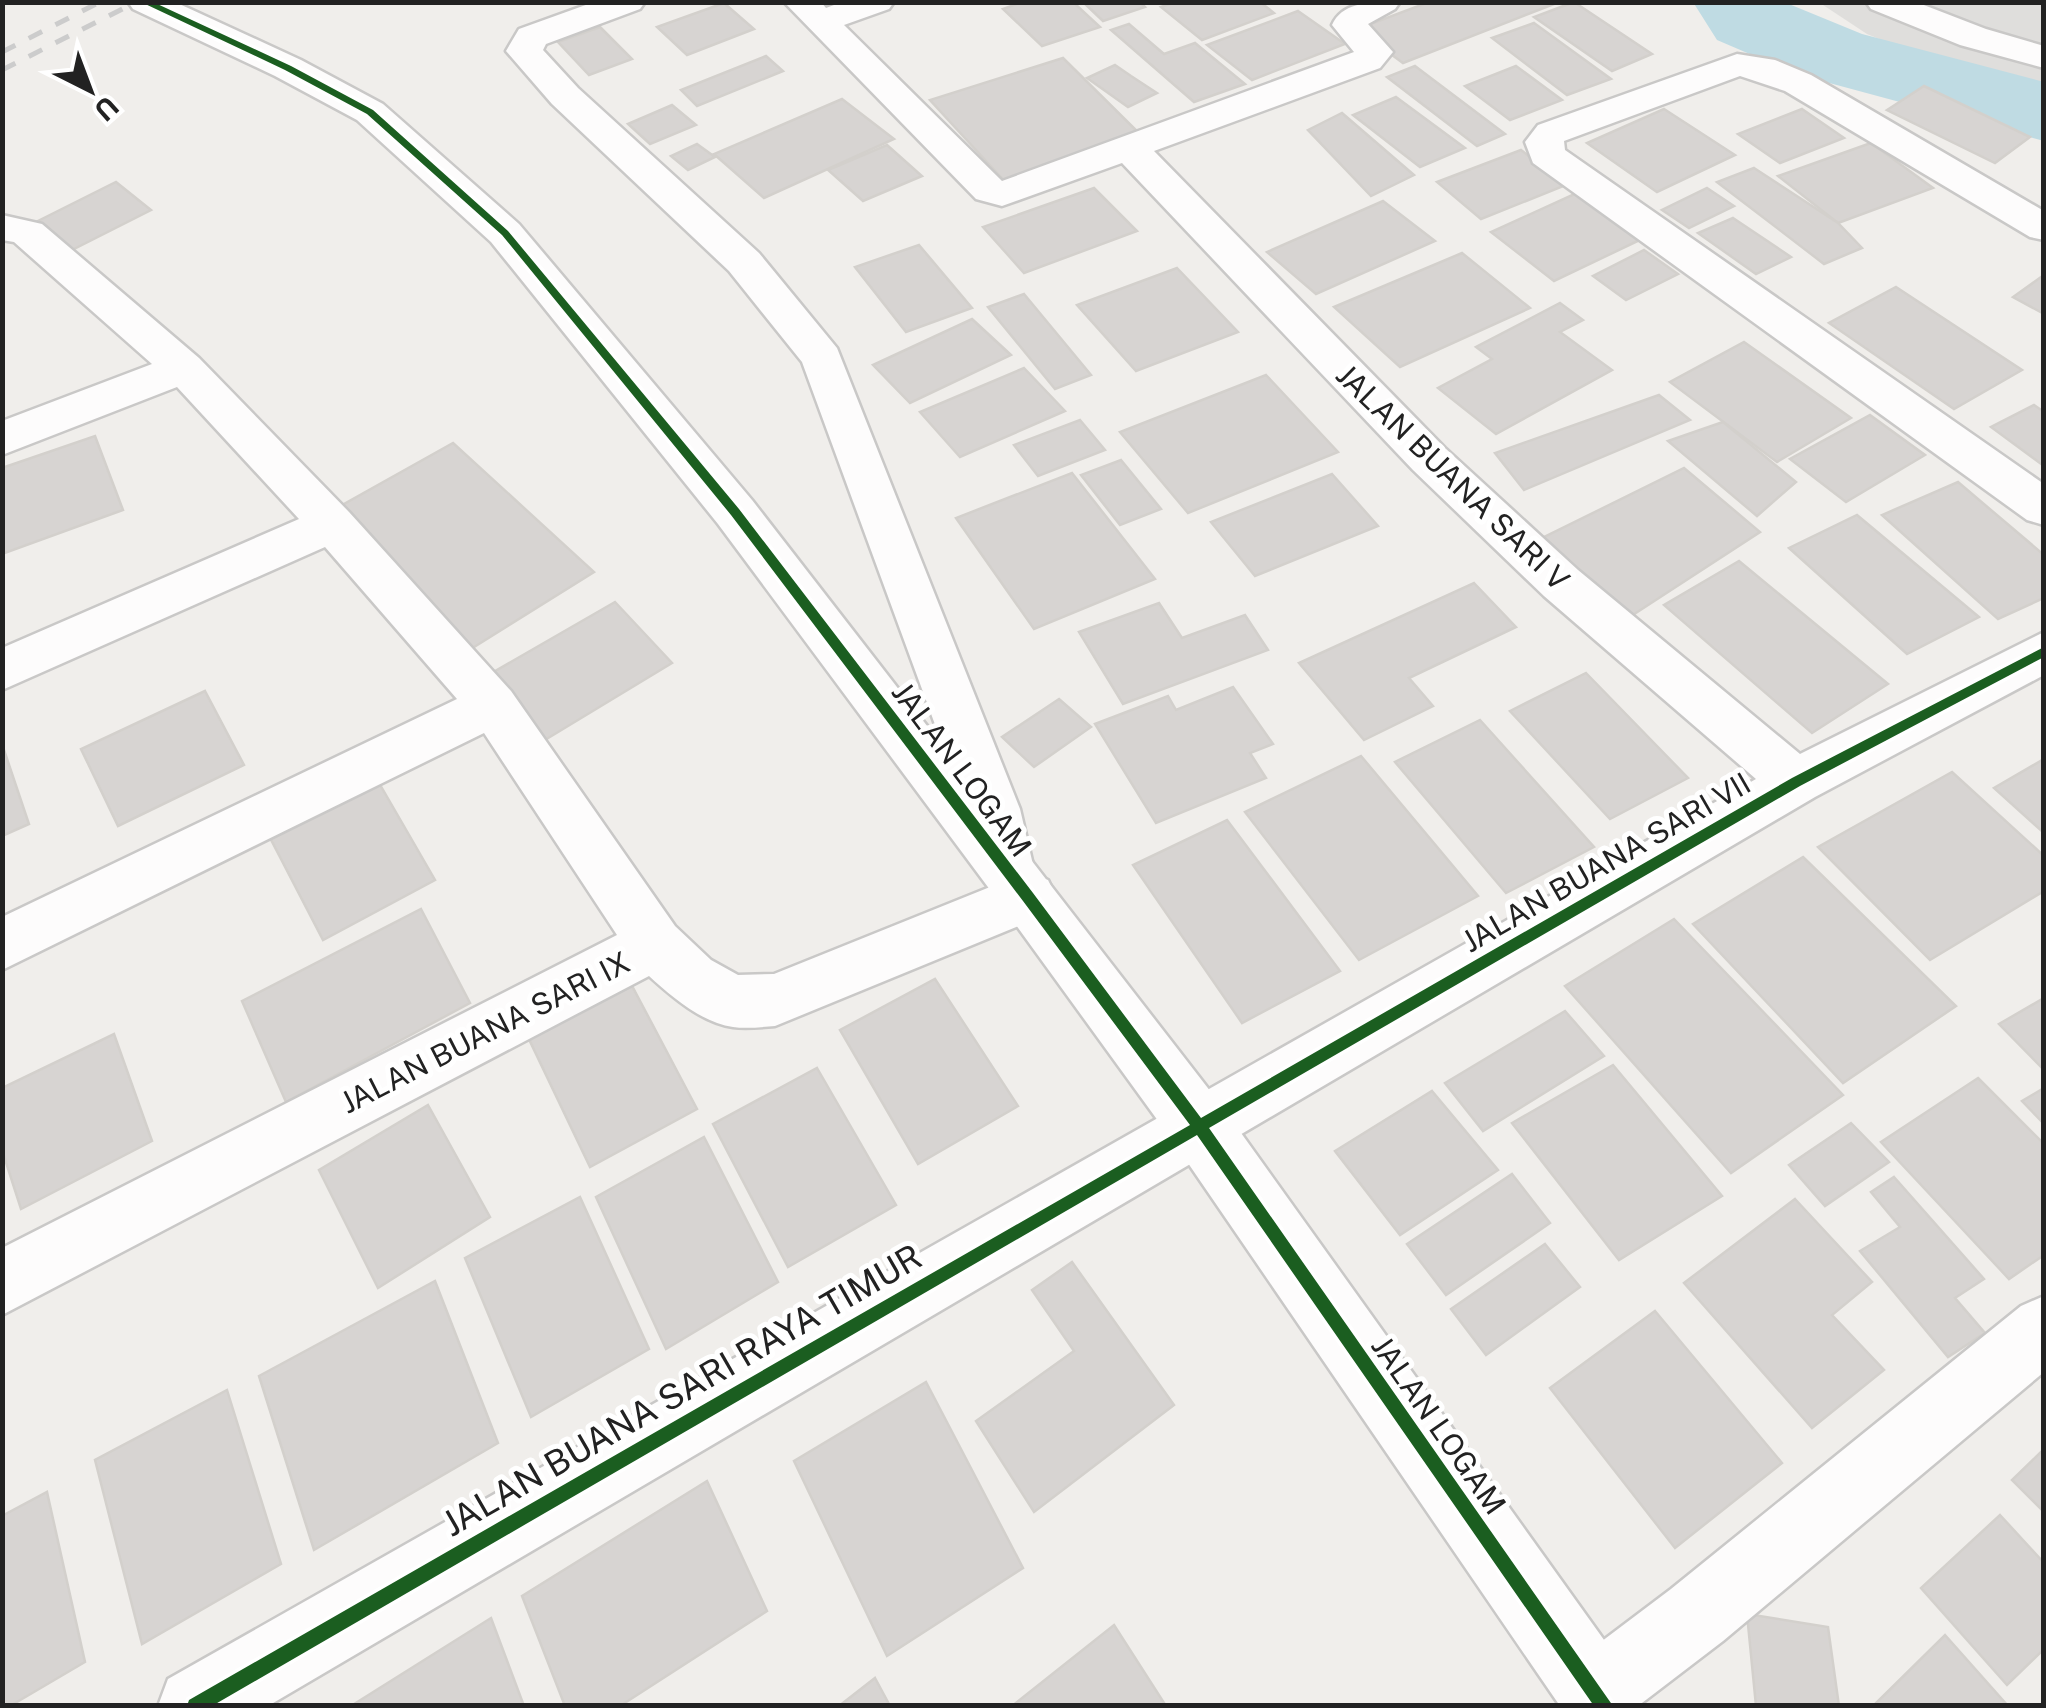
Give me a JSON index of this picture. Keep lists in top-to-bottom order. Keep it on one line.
{"streets":{"street":["JALAN BUANA SARI V","JALAN LOGAM","JALAN BUANA SARI VII","JALAN BUANA SARI IX","JALAN BUANA SARI RAYA TIMUR"]},"crossings":[["JALAN BUANA SARI V","JALAN BUANA SARI VII"],["JALAN LOGAM","JALAN BUANA SARI VII"],["JALAN LOGAM","JALAN BUANA SARI IX"],["JALAN LOGAM","JALAN BUANA SARI RAYA TIMUR"],["JALAN BUANA SARI VII","JALAN BUANA SARI RAYA TIMUR"]],"north":"bottom right"}
